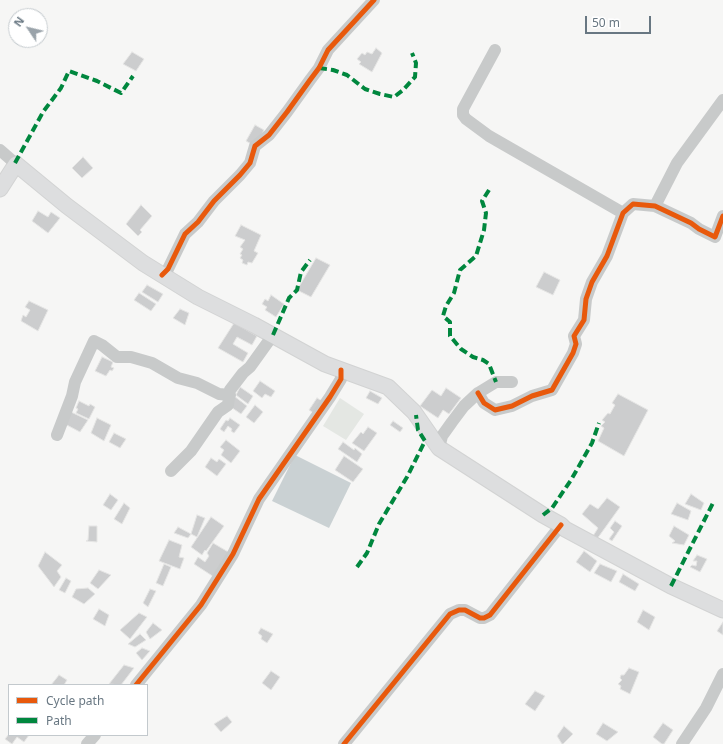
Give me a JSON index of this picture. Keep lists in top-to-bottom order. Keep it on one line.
{"legend":["Cycle path","Path"],"scale_bar":"50 m","north":"top left"}
